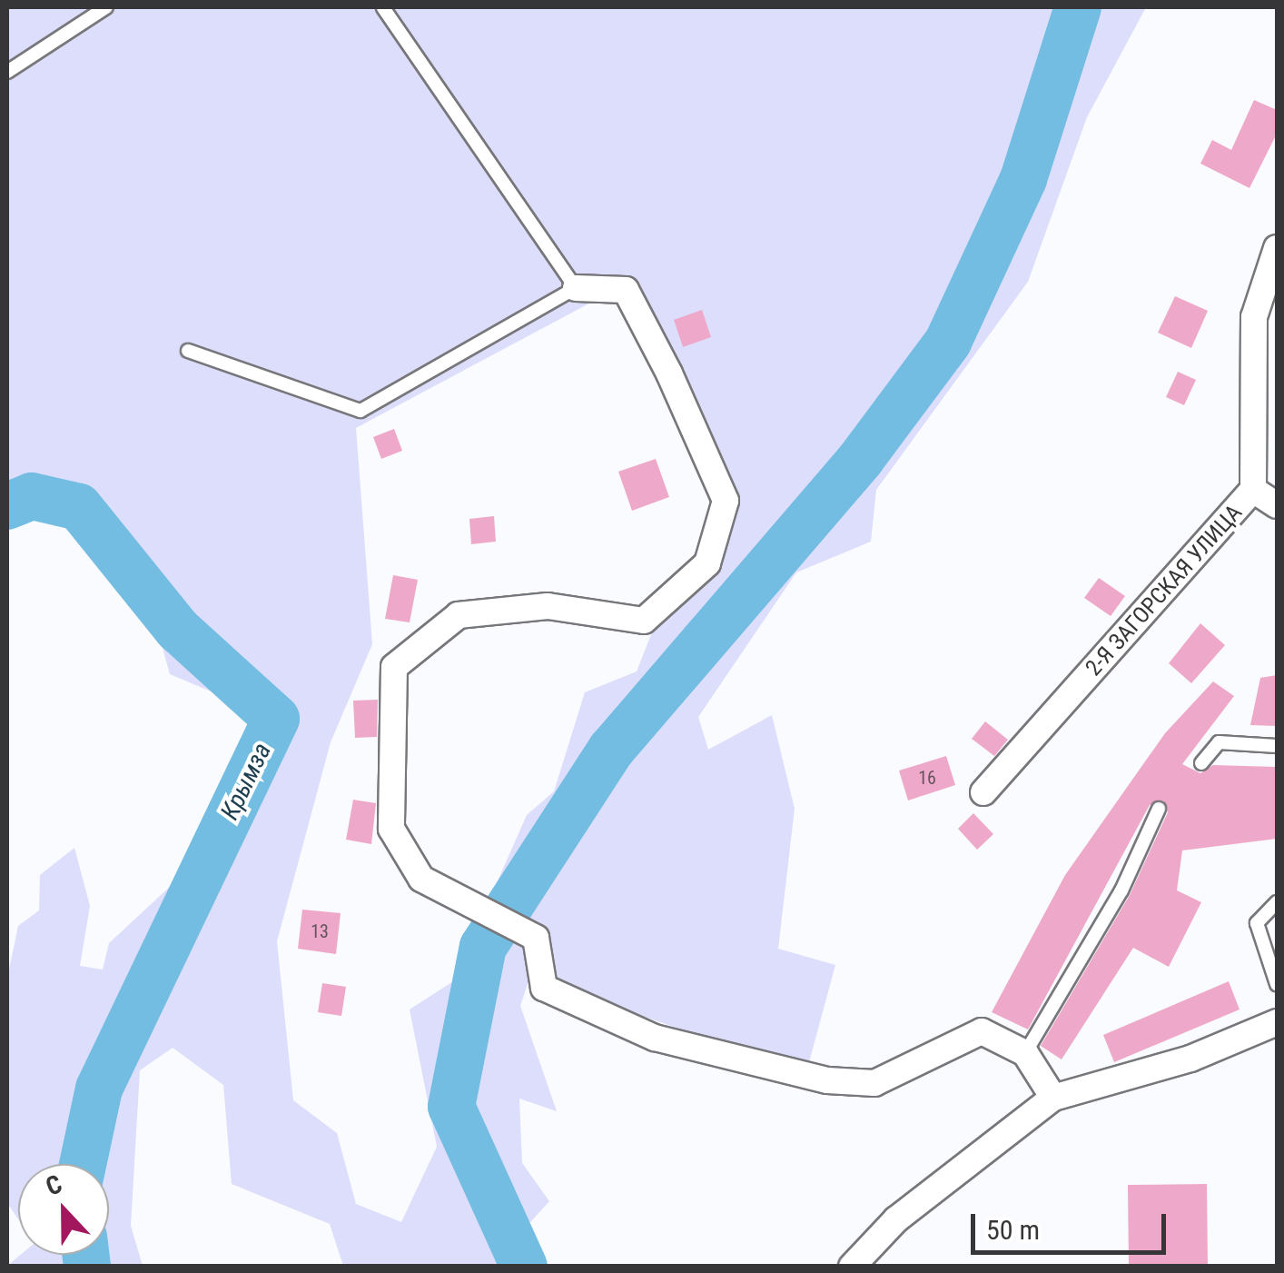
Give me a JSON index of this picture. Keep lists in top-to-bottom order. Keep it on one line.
{"streets":{"street":["2-Я ЗАГОРСКАЯ УЛИЦА"]},"water":["Крымза"],"house_numbers":["16","13"],"scale_bar":"50 m","north":"top"}
